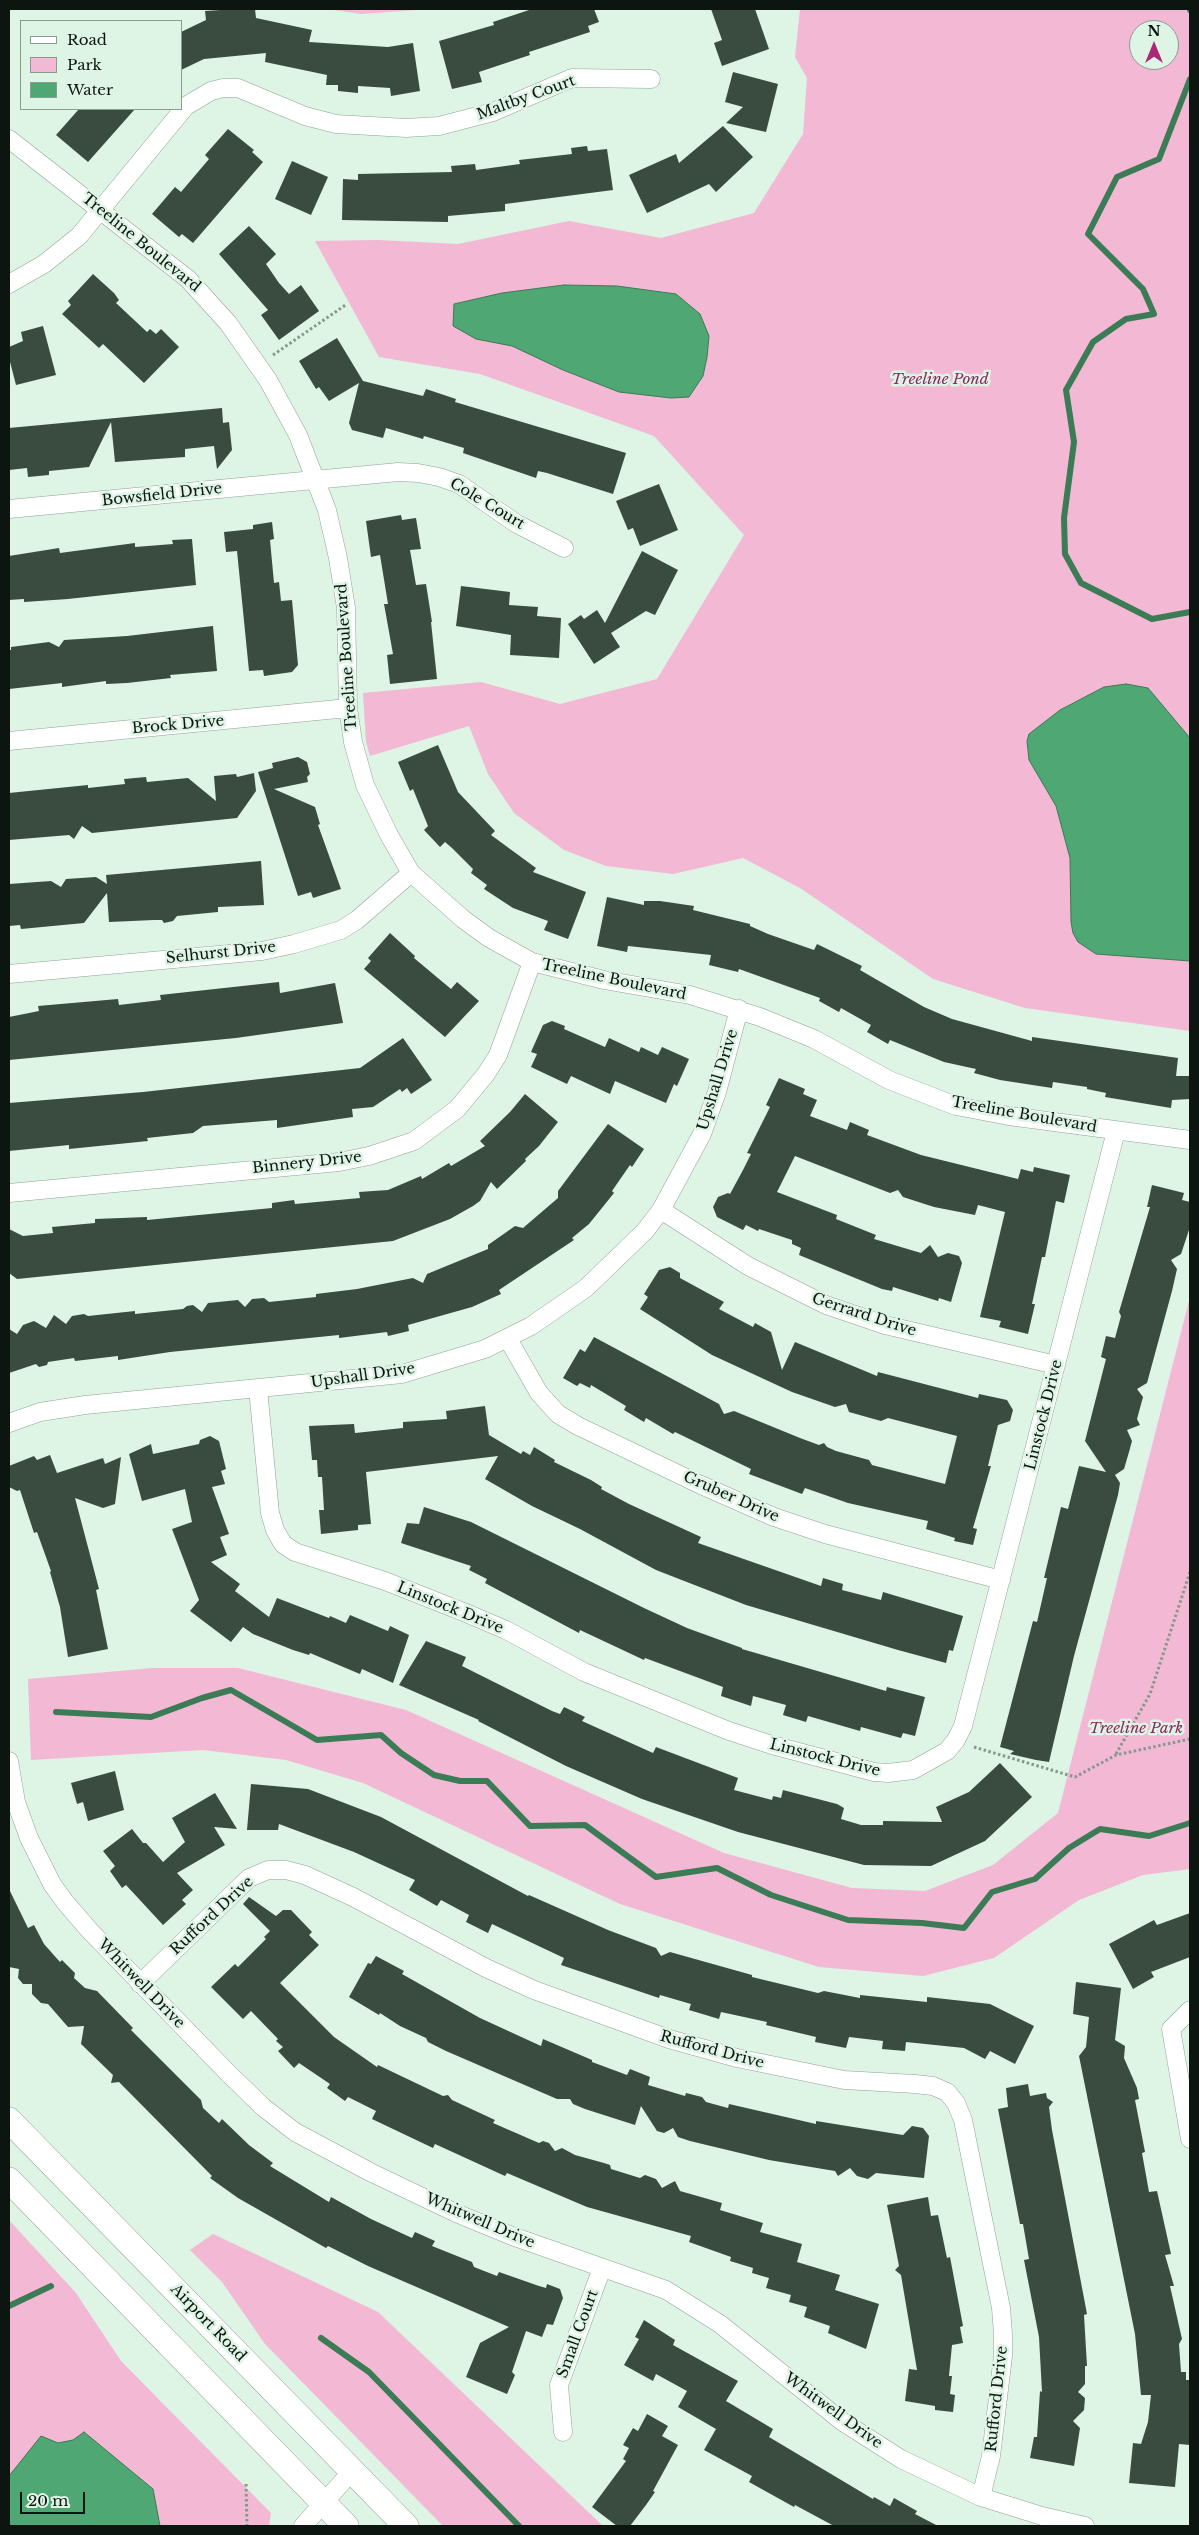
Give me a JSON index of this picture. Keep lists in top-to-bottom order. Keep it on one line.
{"streets":{"main road":["Airport Road"],"street":["Maltby Court","Treeline Boulevard","Bowsfield Drive","Cole Court","Brock Drive","Selhurst Drive","Upshall Drive","Binnery Drive","Gerrard Drive","Linstock Drive","Gruber Drive","Rufford Drive","Whitwell Drive","Small Court"]},"crossings":[["Maltby Court","Treeline Boulevard"],["Treeline Boulevard","Bowsfield Drive"],["Treeline Boulevard","Cole Court"],["Treeline Boulevard","Brock Drive"],["Treeline Boulevard","Selhurst Drive"],["Treeline Boulevard","Upshall Drive"],["Treeline Boulevard","Binnery Drive"],["Treeline Boulevard","Linstock Drive"],["Bowsfield Drive","Cole Court"],["Upshall Drive","Gerrard Drive"],["Upshall Drive","Linstock Drive"],["Upshall Drive","Gruber Drive"],["Gerrard Drive","Linstock Drive"],["Linstock Drive","Gruber Drive"],["Rufford Drive","Whitwell Drive"],["Whitwell Drive","Small Court"]],"parks":["Treeline Pond","Treeline Park"],"legend":["Road","Park","Water"],"scale_bar":"20 m","north":"top"}
